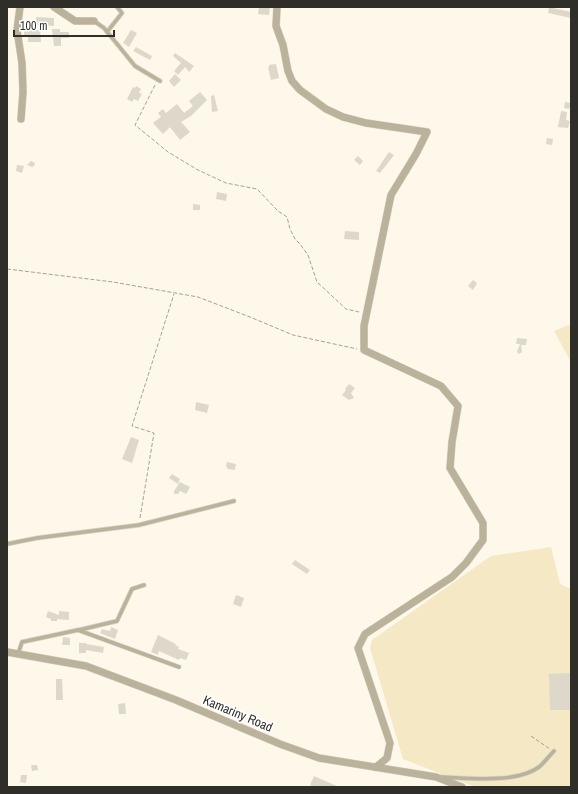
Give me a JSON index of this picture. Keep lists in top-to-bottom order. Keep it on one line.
{"streets":{"street":["Kamariny Road"]},"scale_bar":"100 m"}
